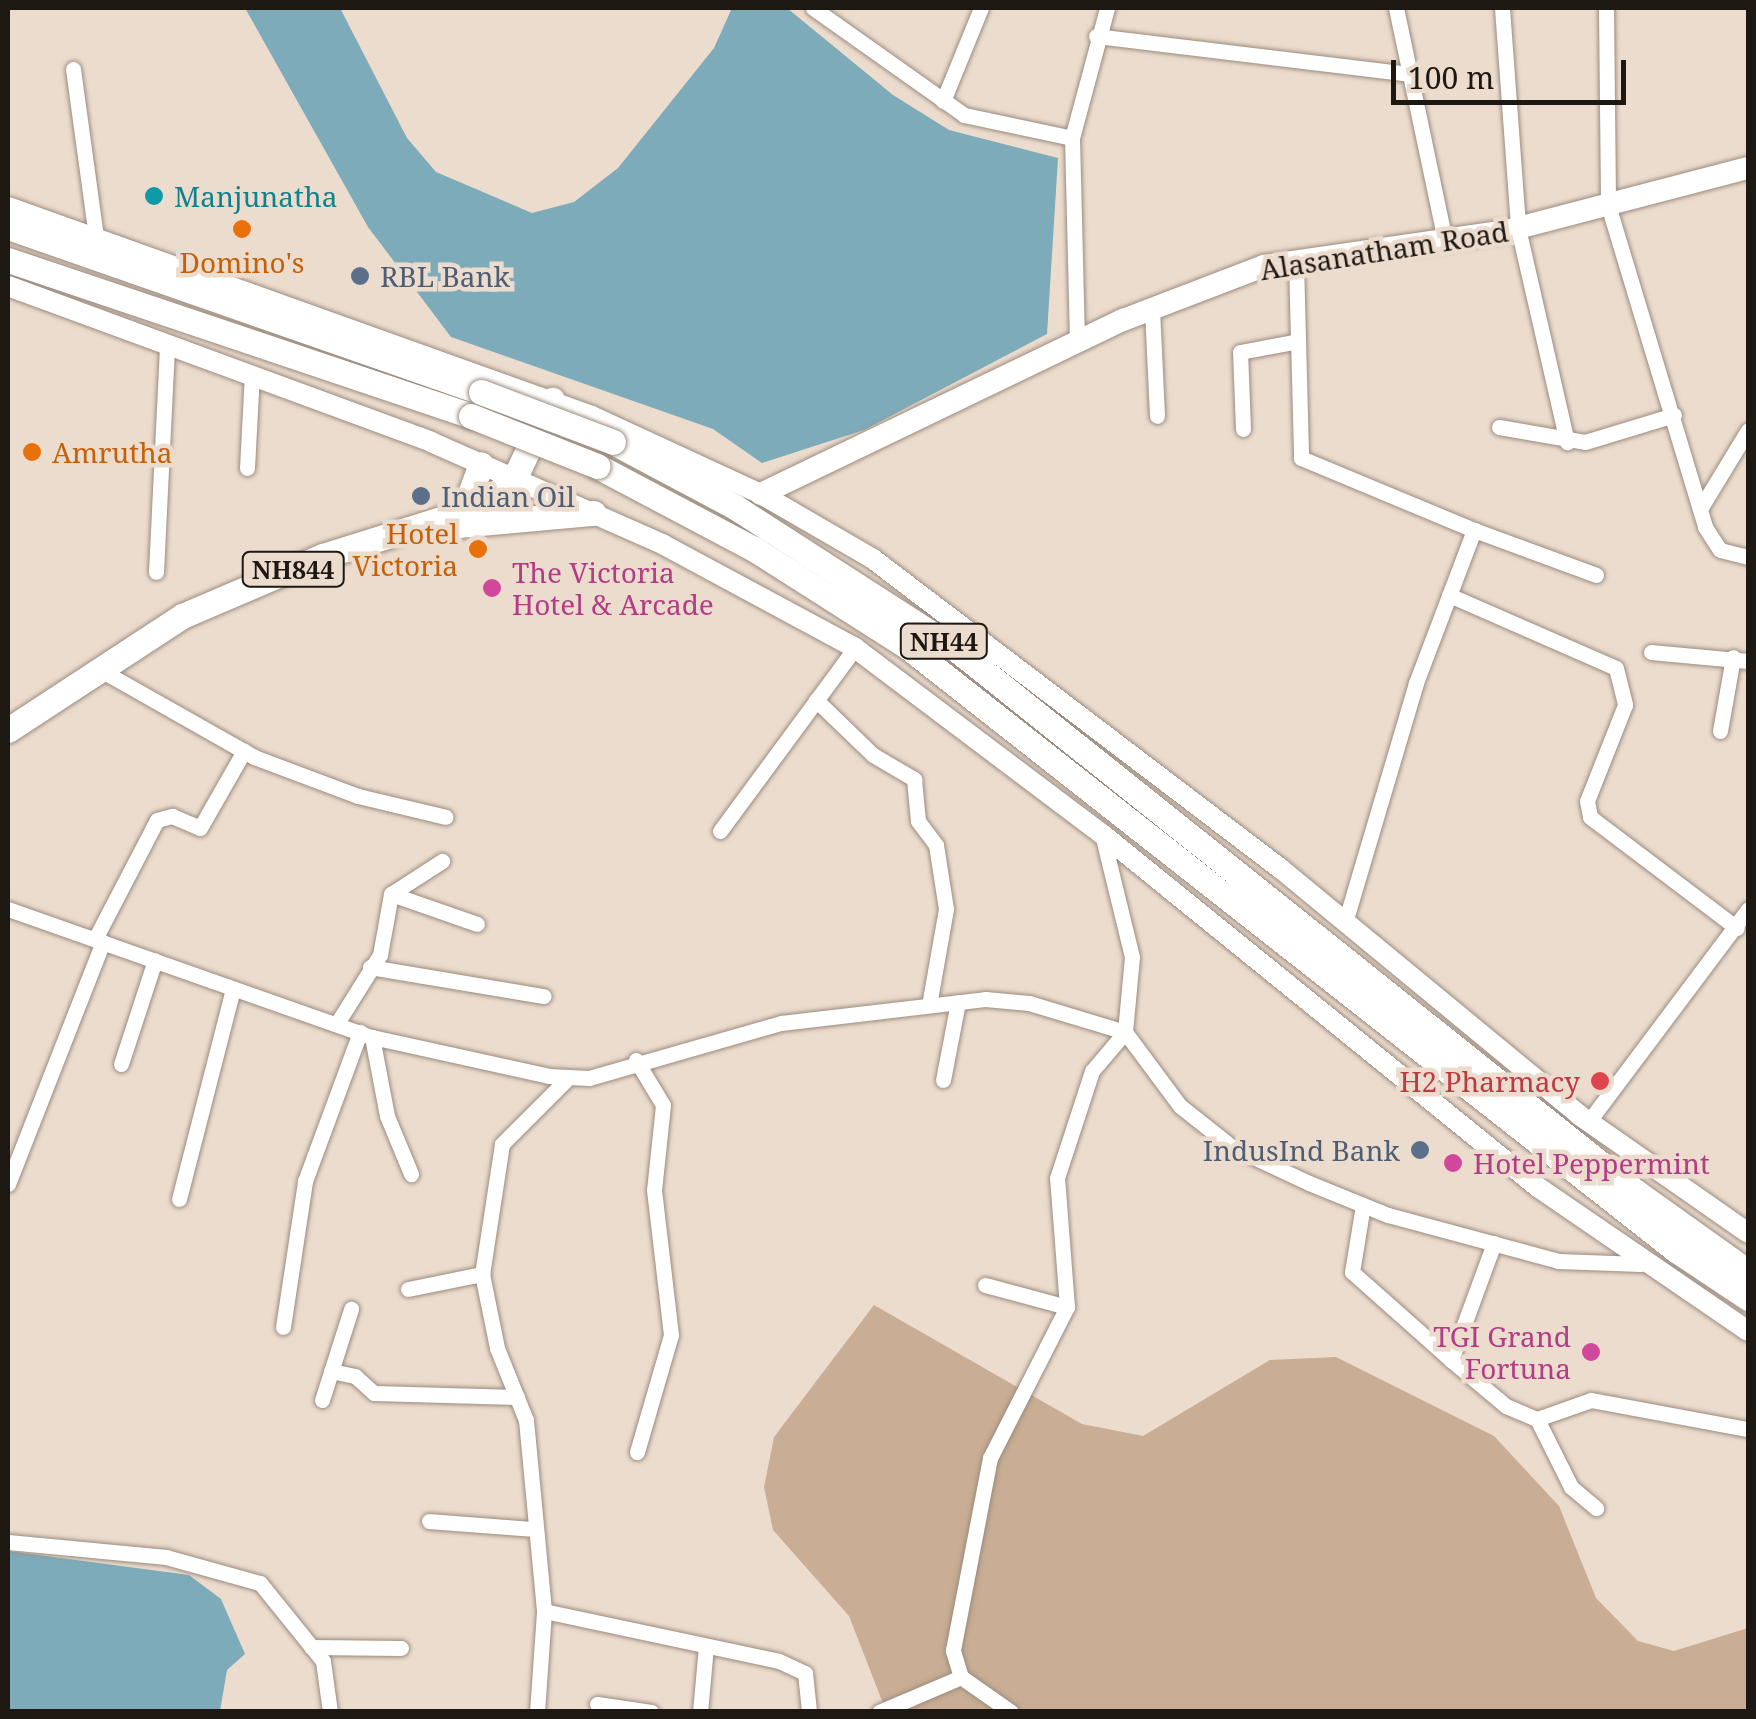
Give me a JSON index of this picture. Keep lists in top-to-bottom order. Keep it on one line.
{"streets":{"highway":["NH844","NH44"],"main road":["Alasanatham Road"]},"places":["Manjunatha","Domino's","RBL Bank","Amrutha","Indian Oil","Hotel Victoria","The Victoria Hotel & Arcade","H2 Pharmacy","IndusInd Bank","Hotel Peppermint","TGI Grand Fortuna"],"scale_bar":"100 m"}
